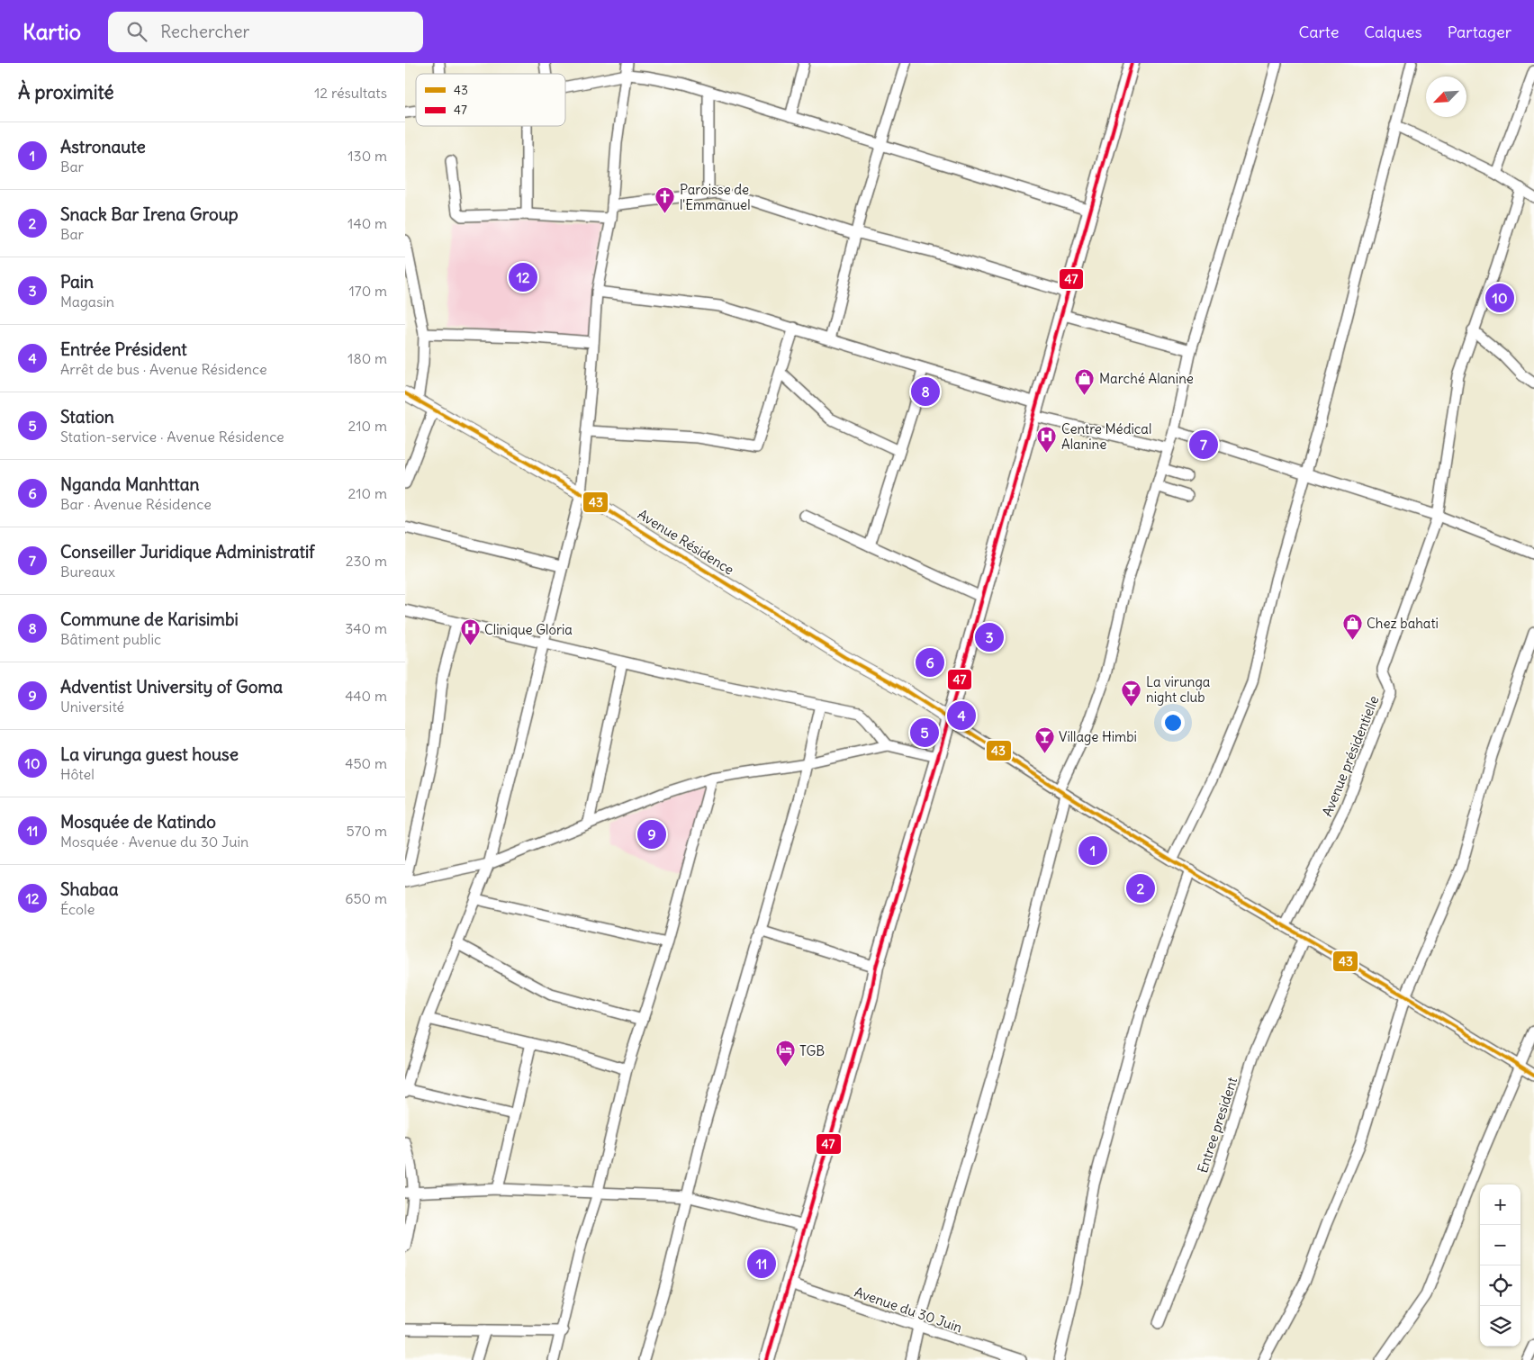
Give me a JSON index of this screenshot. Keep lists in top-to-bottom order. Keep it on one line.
{"streets":{"main road":["Avenue Résidence"],"street":["Avenue présidentielle","Entree president","Avenue du 30 Juin"]},"places":{"church":["Paroisse de l'Emmanuel"],"shop":["Marché Alanine","Chez bahati"],"hospital":["Centre Médical Alanine","Clinique Gloria"],"bar":["La virunga night club","Village Himbi"],"hotel":["TGB"]},"lines":["transit line 47","transit line 43"],"legend":["43","47"],"north":"bottom left","page":{"header":"Kartio","search":"Rechercher","nav":["Carte","Calques","Partager"],"heading":["À proximité","12 résultats"],"list":[{"mark":"1","name":"Astronaute","note":"Bar","value":"130 m"},{"mark":"2","name":"Snack Bar Irena Group","note":"Bar","value":"140 m"},{"mark":"3","name":"Pain","note":"Magasin","value":"170 m"},{"mark":"4","name":"Entrée Président","note":"Arrêt de bus · Avenue Résidence","value":"180 m"},{"mark":"5","name":"Station","note":"Station-service · Avenue Résidence","value":"210 m"},{"mark":"6","name":"Nganda Manhttan","note":"Bar · Avenue Résidence","value":"210 m"},{"mark":"7","name":"Conseiller Juridique Administratif","note":"Bureaux","value":"230 m"},{"mark":"8","name":"Commune de Karisimbi","note":"Bâtiment public","value":"340 m"},{"mark":"9","name":"Adventist University of Goma","note":"Université","value":"440 m"},{"mark":"10","name":"La virunga guest house","note":"Hôtel","value":"450 m"},{"mark":"11","name":"Mosquée de Katindo","note":"Mosquée · Avenue du 30 Juin","value":"570 m"},{"mark":"12","name":"Shabaa","note":"École","value":"650 m"}],"pins":["12","10","8","7","3","6","4","5","9","1","2","11"],"map_buttons":["+","−"]}}
